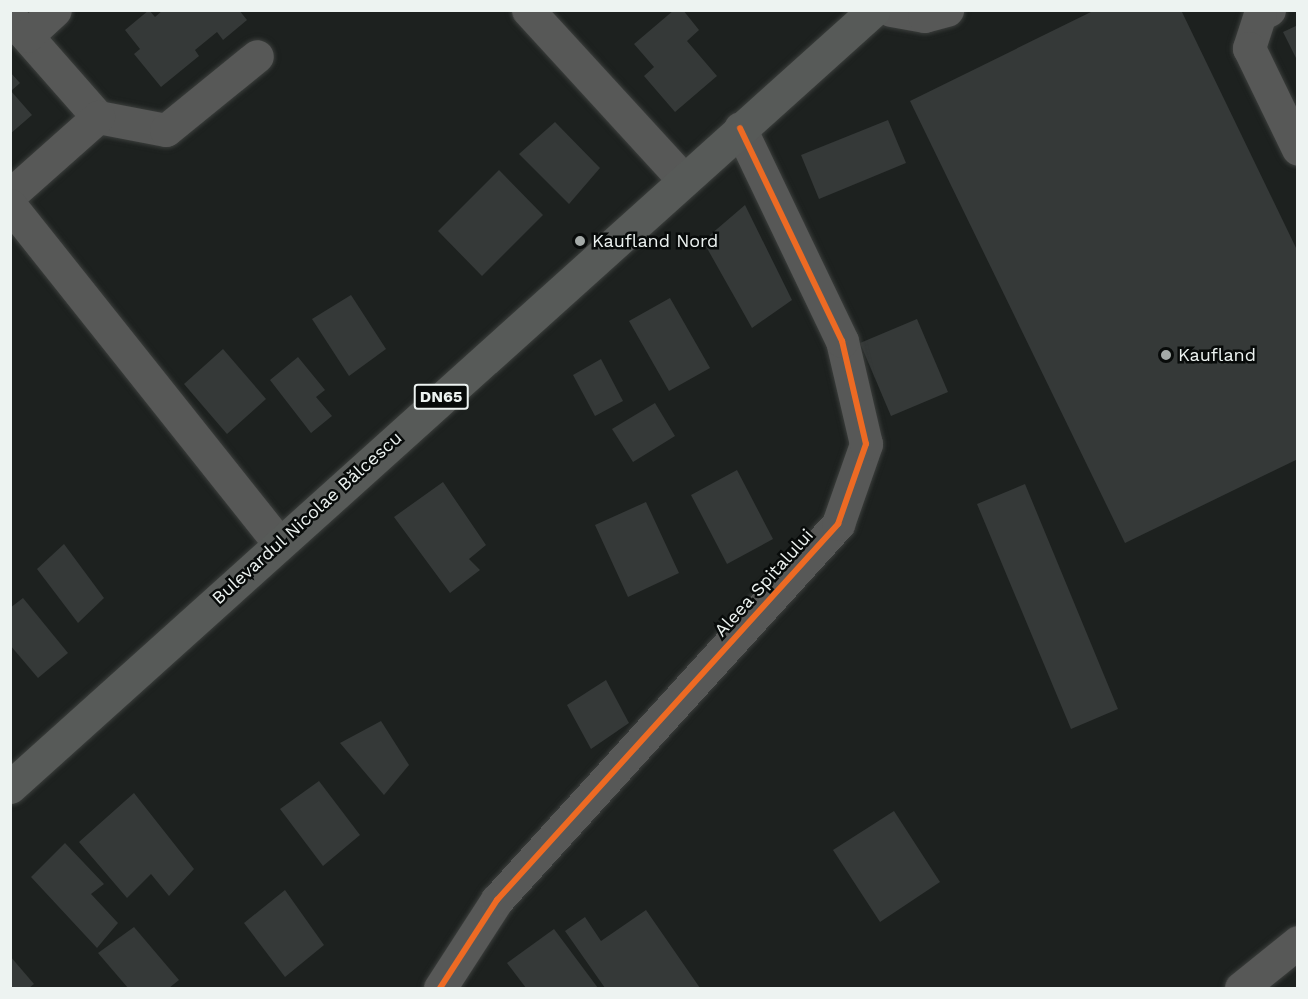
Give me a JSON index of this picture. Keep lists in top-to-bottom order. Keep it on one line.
{"streets":{"main road":["DN65","Bulevardul Nicolae Bălcescu"],"street":["Aleea Spitalului"]},"crossings":[["Bulevardul Nicolae Bălcescu","Aleea Spitalului"]],"places":["Kaufland Nord","Kaufland"]}
